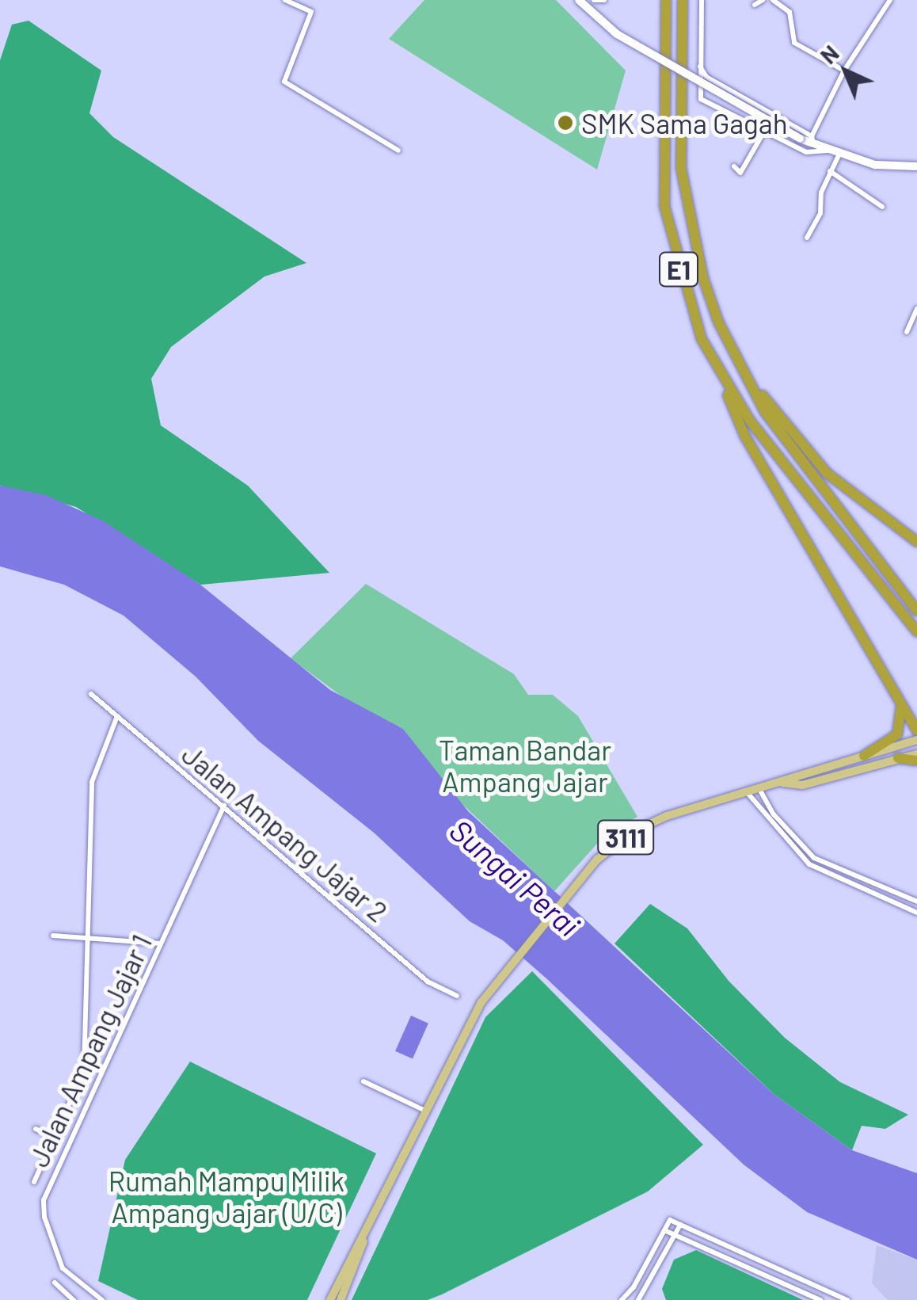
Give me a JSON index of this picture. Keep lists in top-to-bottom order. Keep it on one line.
{"streets":{"highway":["E1"],"main road":["3111"],"street":["Jalan Ampang Jajar 2","Jalan Ampang Jajar 1"]},"crossings":[["Jalan Ampang Jajar 2","Jalan Ampang Jajar 1"]],"water":["Sungai Perai"],"parks":["Taman Bandar Ampang Jajar","Rumah Mampu Milik Ampang Jajar (U/C)"],"places":["SMK Sama Gagah"],"north":"top left"}
